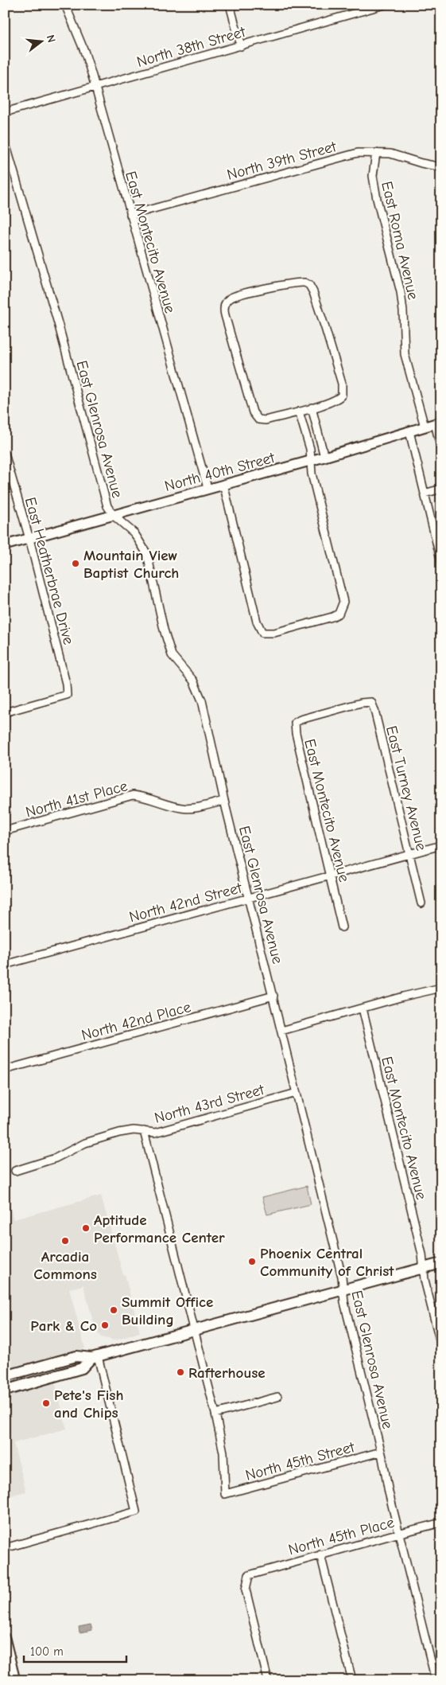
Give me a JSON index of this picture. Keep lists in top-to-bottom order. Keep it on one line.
{"streets":{"main road":["North 40th Street"],"street":["North 38th Street","North 39th Street","East Roma Avenue","East Montecito Avenue","East Glenrosa Avenue","East Heatherbrae Drive","East Turney Avenue","North 41st Place","North 42nd Street","North 42nd Place","North 43rd Street","North 45th Street","North 45th Place"]},"crossings":[["North 38th Street","East Montecito Avenue"],["North 39th Street","East Roma Avenue"],["North 39th Street","East Montecito Avenue"],["East Roma Avenue","North 40th Street"],["East Montecito Avenue","North 40th Street"],["East Montecito Avenue","East Turney Avenue"],["East Montecito Avenue","North 42nd Street"],["East Glenrosa Avenue","North 40th Street"],["East Glenrosa Avenue","North 41st Place"],["East Glenrosa Avenue","North 42nd Street"],["East Glenrosa Avenue","North 42nd Place"],["East Glenrosa Avenue","North 43rd Street"],["East Glenrosa Avenue","North 45th Street"],["East Glenrosa Avenue","North 45th Place"],["North 40th Street","East Heatherbrae Drive"],["East Turney Avenue","North 42nd Street"]],"places":["Mountain View Baptist Church","Aptitude Performance Center","Arcadia Commons","Phoenix Central Community of Christ","Summit Office Building","Park & Co","Rafterhouse","Pete's Fish and Chips"],"scale_bar":"100 m","north":"right"}
